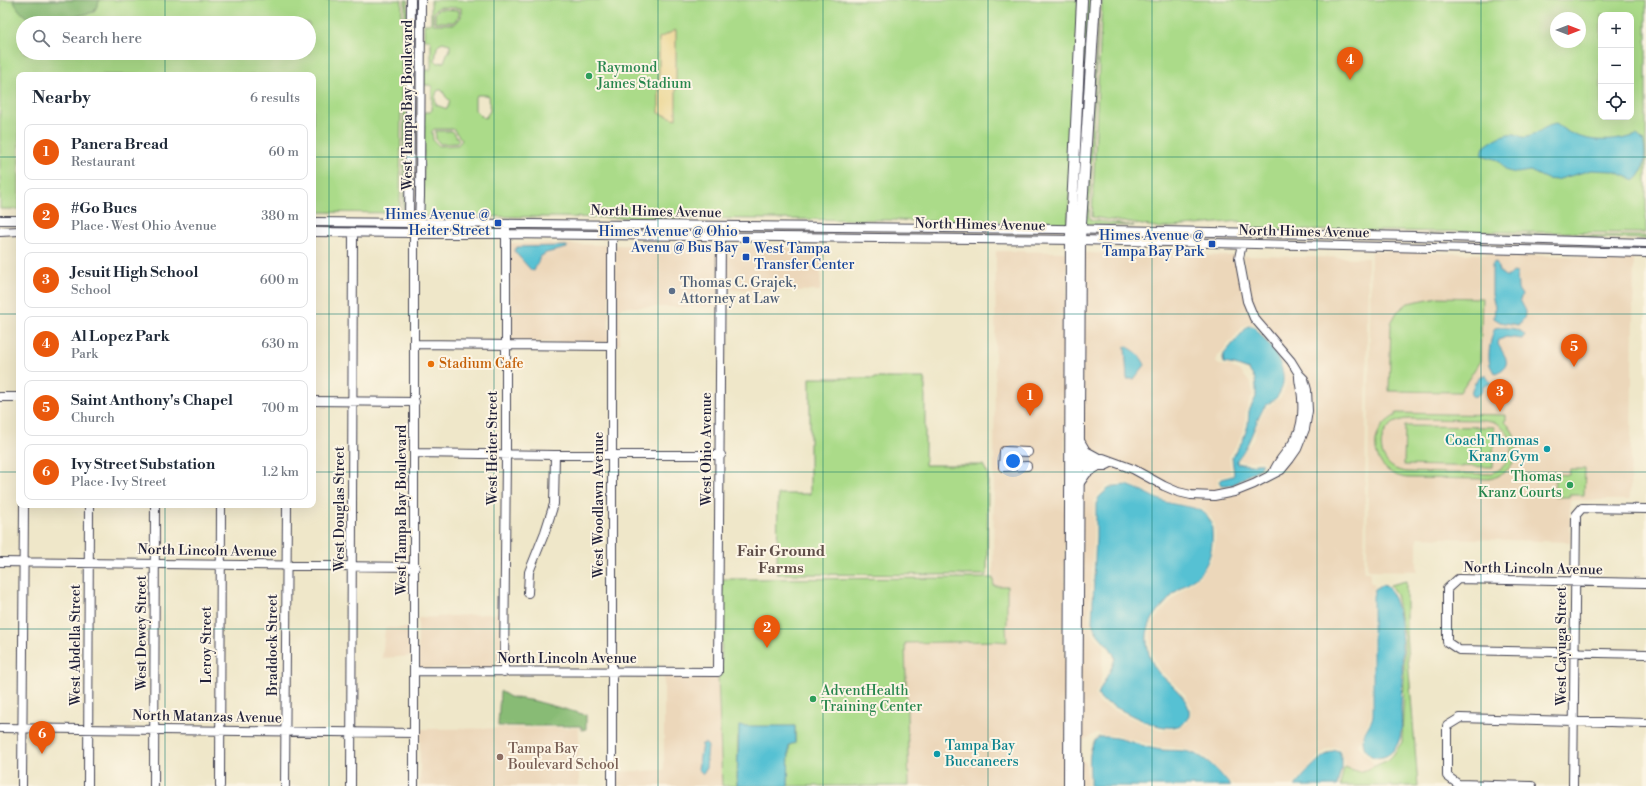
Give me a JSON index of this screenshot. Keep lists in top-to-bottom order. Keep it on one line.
{"streets":{"street":["West Tampa Bay Boulevard","North Himes Avenue","West Heiter Street","West Ohio Avenue","West Woodlawn Avenue","West Douglas Street","North Lincoln Avenue","West Dewey Street","West Abdella Street","Leroy Street","Braddock Street","West Cayuga Street","North Matanzas Avenue"]},"crossings":[["West Tampa Bay Boulevard","North Himes Avenue"],["West Tampa Bay Boulevard","North Lincoln Avenue"],["West Tampa Bay Boulevard","North Matanzas Avenue"],["North Himes Avenue","West Heiter Street"],["North Himes Avenue","West Ohio Avenue"],["North Himes Avenue","West Woodlawn Avenue"],["North Himes Avenue","West Douglas Street"],["West Heiter Street","North Lincoln Avenue"],["West Ohio Avenue","North Lincoln Avenue"],["West Woodlawn Avenue","North Lincoln Avenue"],["West Douglas Street","North Lincoln Avenue"],["West Douglas Street","North Matanzas Avenue"],["North Lincoln Avenue","West Dewey Street"],["North Lincoln Avenue","West Abdella Street"],["North Lincoln Avenue","Leroy Street"],["North Lincoln Avenue","Braddock Street"],["North Lincoln Avenue","West Cayuga Street"],["West Dewey Street","North Matanzas Avenue"],["West Abdella Street","North Matanzas Avenue"],["Leroy Street","North Matanzas Avenue"],["Braddock Street","North Matanzas Avenue"]],"districts":["Fair Ground Farms"],"places":{"other":["Raymond James Stadium","Thomas C. Grajek, Attorney at Law","Stadium Cafe","Coach Thomas Kranz Gym","Thomas Kranz Courts","AdventHealth Training Center","Tampa Bay Buccaneers","Tampa Bay Boulevard School"],"transit":["Himes Avenue @ Heiter Street","Himes Avenue @ Ohio Avenu @ Bus Bay","Himes Avenue @ Tampa Bay Park","West Tampa Transfer Center"]},"north":"right","page":{"map_buttons":["+","−"],"search":"Search here","pins":["4","5","3","1","2","6"],"heading":["Nearby","6 results"],"list":[{"mark":"1","name":"Panera Bread","note":"Restaurant","value":"60 m"},{"mark":"2","name":"#Go Bucs","note":"Place · West Ohio Avenue","value":"380 m"},{"mark":"3","name":"Jesuit High School","note":"School","value":"600 m"},{"mark":"4","name":"Al Lopez Park","note":"Park","value":"630 m"},{"mark":"5","name":"Saint Anthony's Chapel","note":"Church","value":"700 m"},{"mark":"6","name":"Ivy Street Substation","note":"Place · Ivy Street","value":"1.2 km"}]}}
